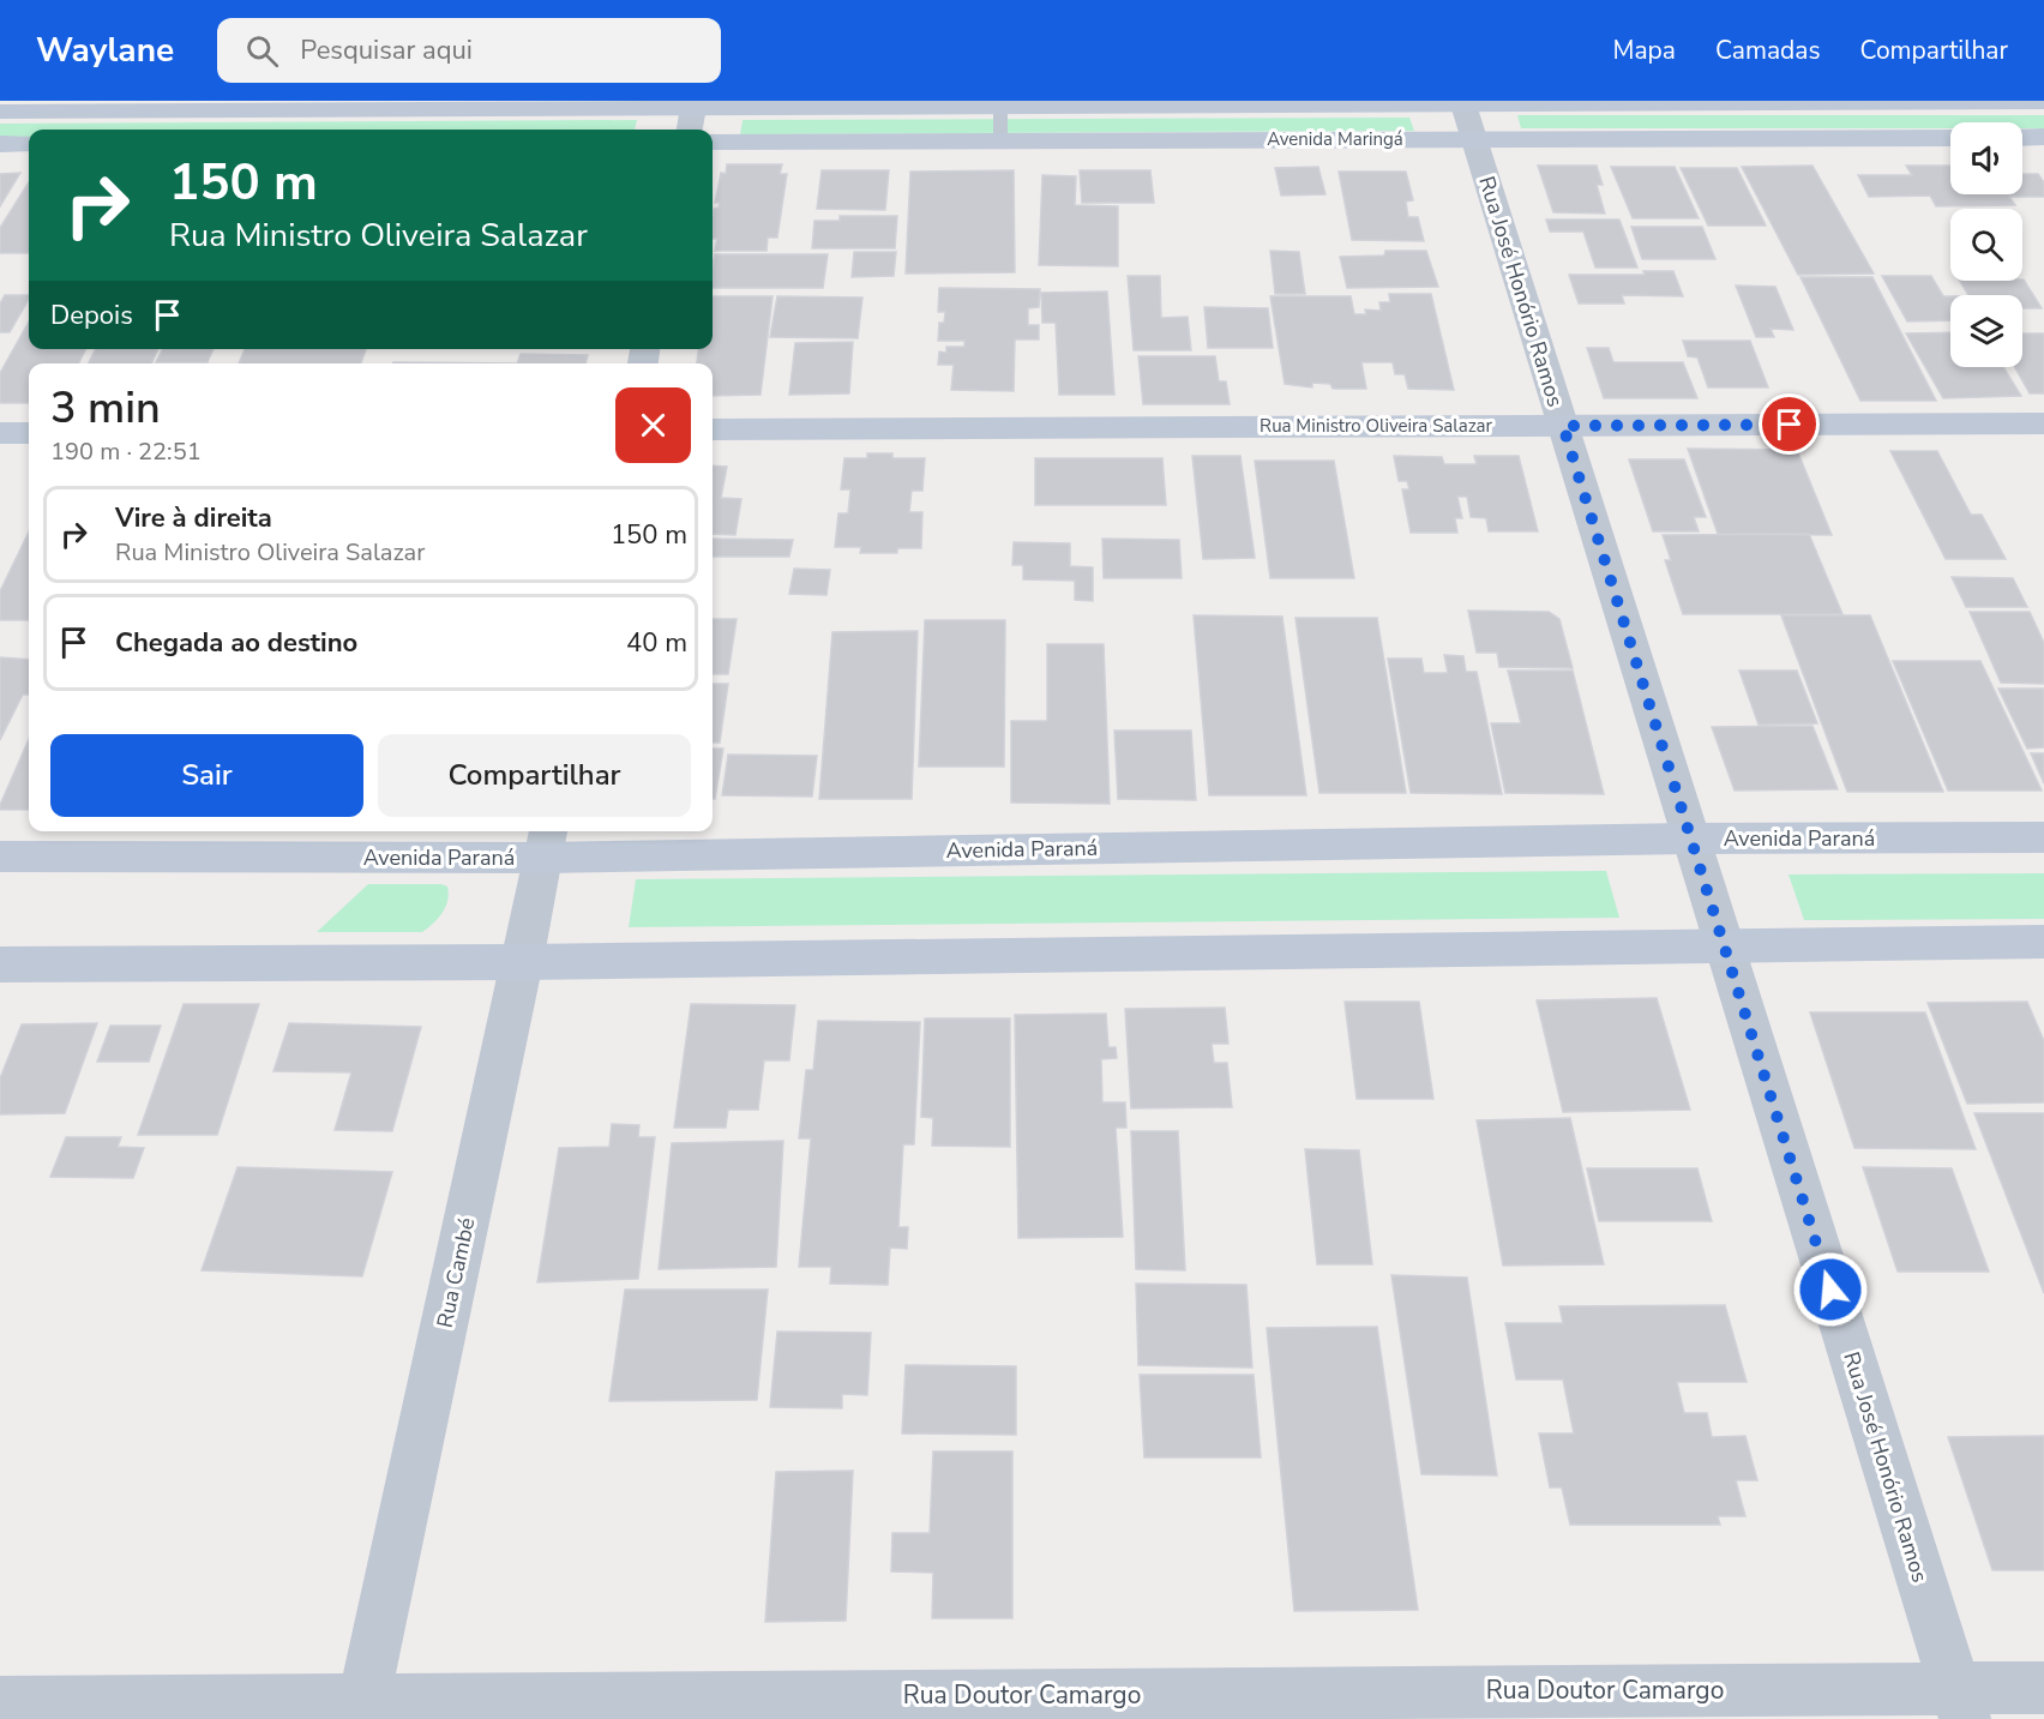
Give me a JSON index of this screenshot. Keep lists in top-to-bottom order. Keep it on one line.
{"streets":{"street":["Avenida Maringá","Rua José Honório Ramos","Rua Ministro Oliveira Salazar","Avenida Paraná","Rua Cambé","Rua Doutor Camargo"]},"crossings":[["Avenida Maringá","Rua José Honório Ramos"],["Rua José Honório Ramos","Rua Ministro Oliveira Salazar"],["Rua José Honório Ramos","Avenida Paraná"],["Rua José Honório Ramos","Rua Doutor Camargo"],["Avenida Paraná","Rua Cambé"],["Rua Cambé","Rua Doutor Camargo"]],"page":{"header":"Waylane","search":"Pesquisar aqui","nav":["Mapa","Camadas","Compartilhar"],"turn":["150 m","Rua Ministro Oliveira Salazar"],"then":"Depois","heading":["3 min","190 m · 22:51"],"list":[{"name":"Vire à direita","note":"Rua Ministro Oliveira Salazar","value":"150 m"},{"name":"Chegada ao destino","value":"40 m"}],"buttons":["Sair","Compartilhar"]}}
